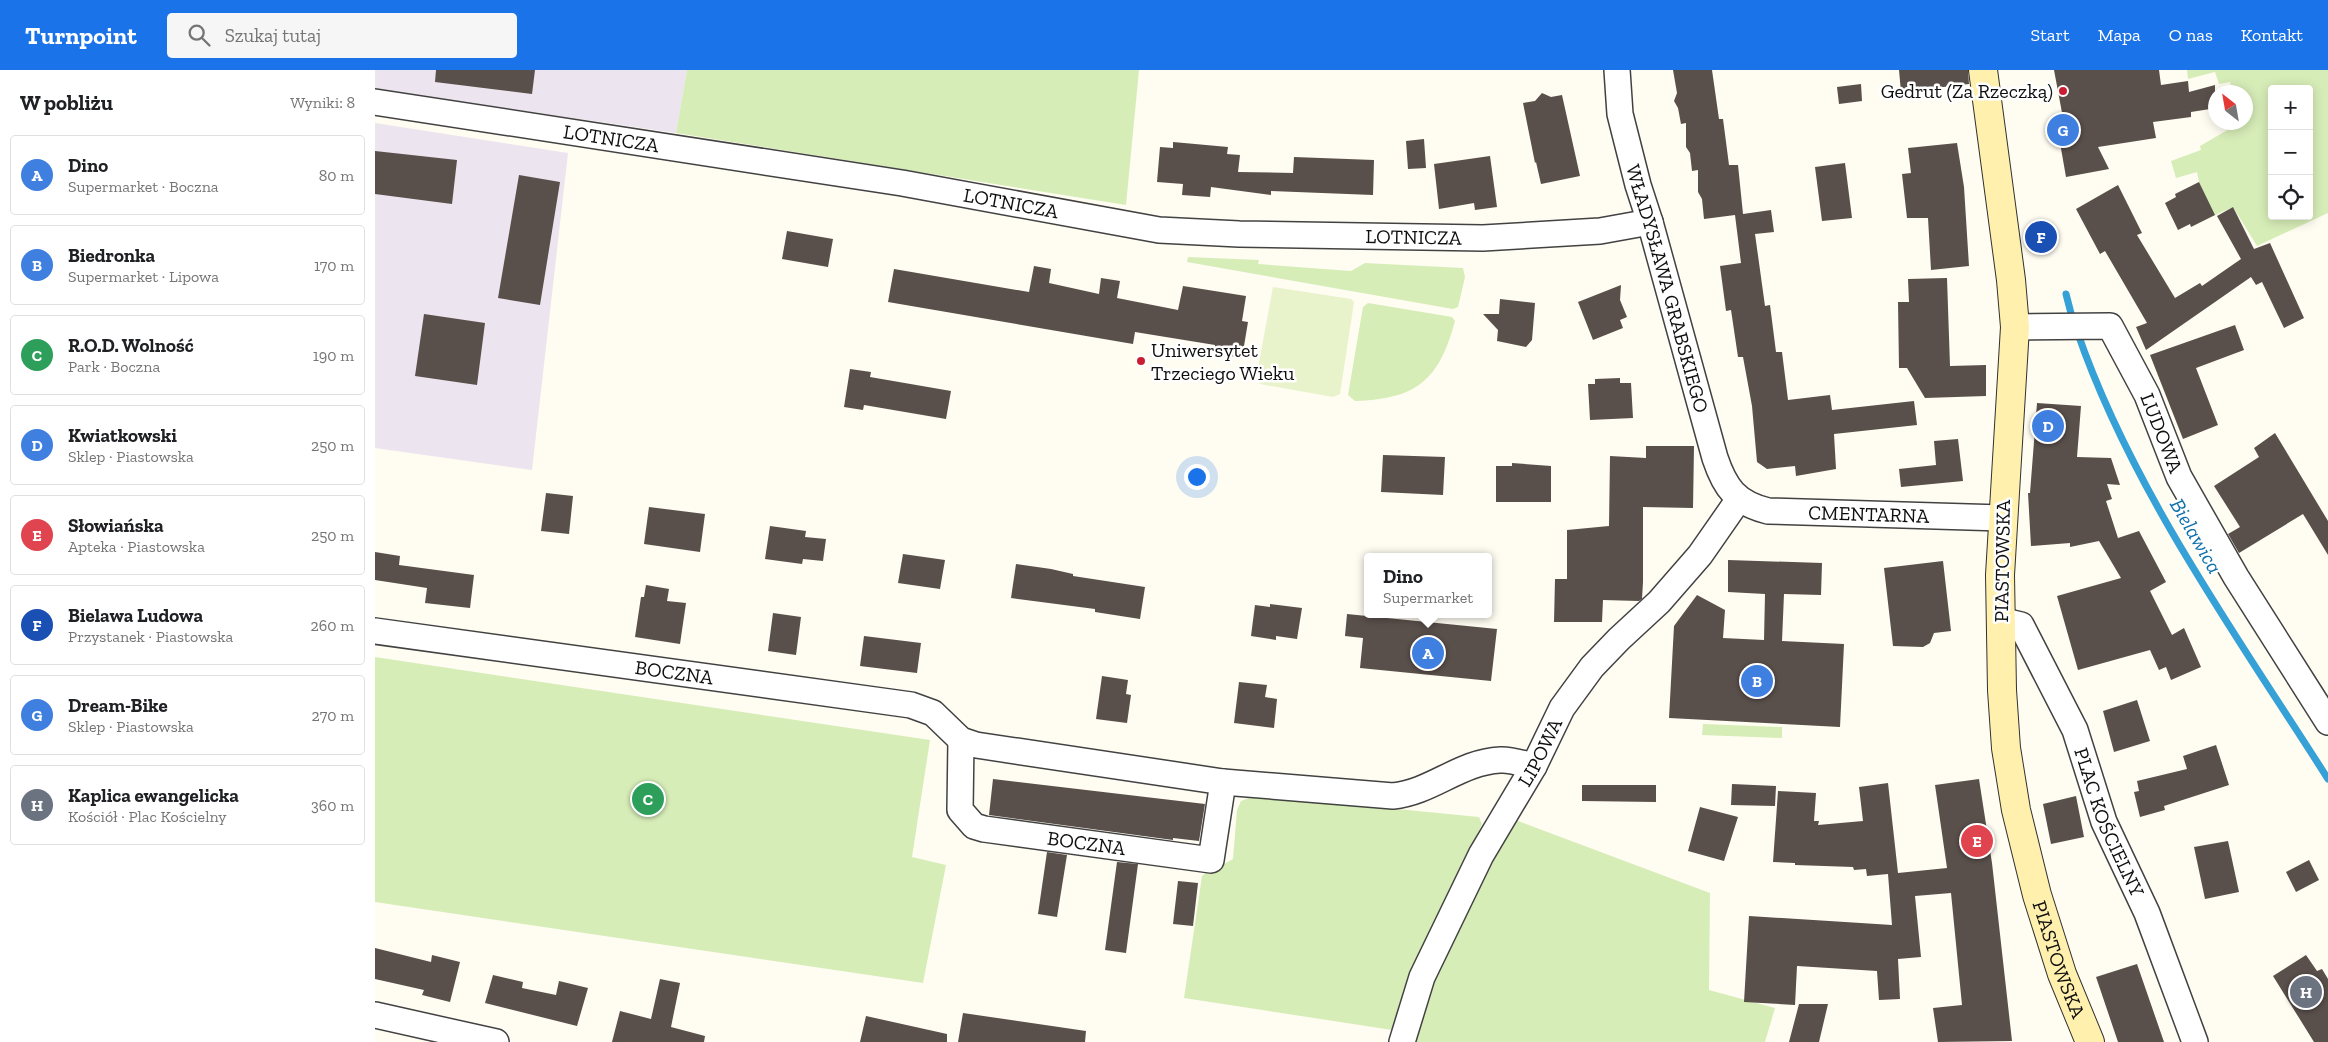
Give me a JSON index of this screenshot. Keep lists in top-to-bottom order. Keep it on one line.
{"streets":{"main road":["PIASTOWSKA"],"street":["LOTNICZA","WŁADYSŁAWA GRABSKIEGO","LUDOWA","CMENTARNA","BOCZNA","LIPOWA","PLAC KOŚCIELNY"]},"crossings":[["LOTNICZA","WŁADYSŁAWA GRABSKIEGO"],["WŁADYSŁAWA GRABSKIEGO","CMENTARNA"],["WŁADYSŁAWA GRABSKIEGO","LIPOWA"],["LUDOWA","PIASTOWSKA"],["CMENTARNA","PIASTOWSKA"],["CMENTARNA","LIPOWA"],["PIASTOWSKA","PLAC KOŚCIELNY"],["BOCZNA","LIPOWA"]],"water":["Bielawica"],"places":["Gedrut (Za Rzeczką)","Uniwersytet Trzeciego Wieku"],"north":"top left","page":{"header":"Turnpoint","search":"Szukaj tutaj","nav":["Start","Mapa","O nas","Kontakt"],"heading":["W pobliżu","Wyniki: 8"],"map_buttons":["+","−"],"pins":["G","F","D","A","B","C","E","H"],"list":[{"mark":"A","name":"Dino","note":"Supermarket · Boczna","value":"80 m"},{"mark":"B","name":"Biedronka","note":"Supermarket · Lipowa","value":"170 m"},{"mark":"C","name":"R.O.D. Wolność","note":"Park · Boczna","value":"190 m"},{"mark":"D","name":"Kwiatkowski","note":"Sklep · Piastowska","value":"250 m"},{"mark":"E","name":"Słowiańska","note":"Apteka · Piastowska","value":"250 m"},{"mark":"F","name":"Bielawa Ludowa","note":"Przystanek · Piastowska","value":"260 m"},{"mark":"G","name":"Dream-Bike","note":"Sklep · Piastowska","value":"270 m"},{"mark":"H","name":"Kaplica ewangelicka","note":"Kościół · Plac Kościelny","value":"360 m"}],"popup":["Dino","Supermarket"]}}
